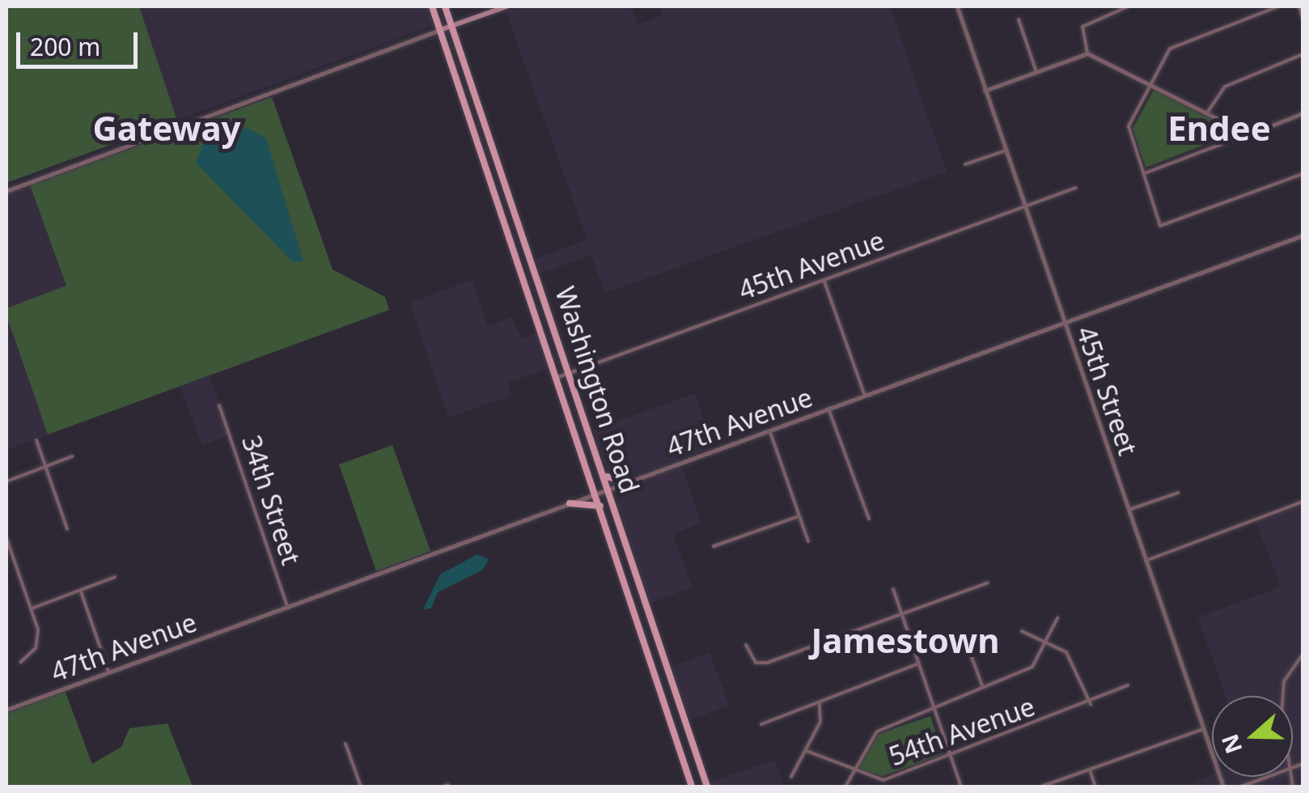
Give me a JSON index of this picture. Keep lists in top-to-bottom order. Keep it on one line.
{"streets":{"main road":["Washington Road"],"street":["45th Avenue","45th Street","47th Avenue","34th Street","54th Avenue"]},"crossings":[["45th Avenue","Washington Road"],["45th Avenue","45th Street"],["Washington Road","47th Avenue"],["45th Street","47th Avenue"],["47th Avenue","34th Street"]],"districts":["Gateway","Endee","Jamestown"],"scale_bar":"200 m","north":"left"}
